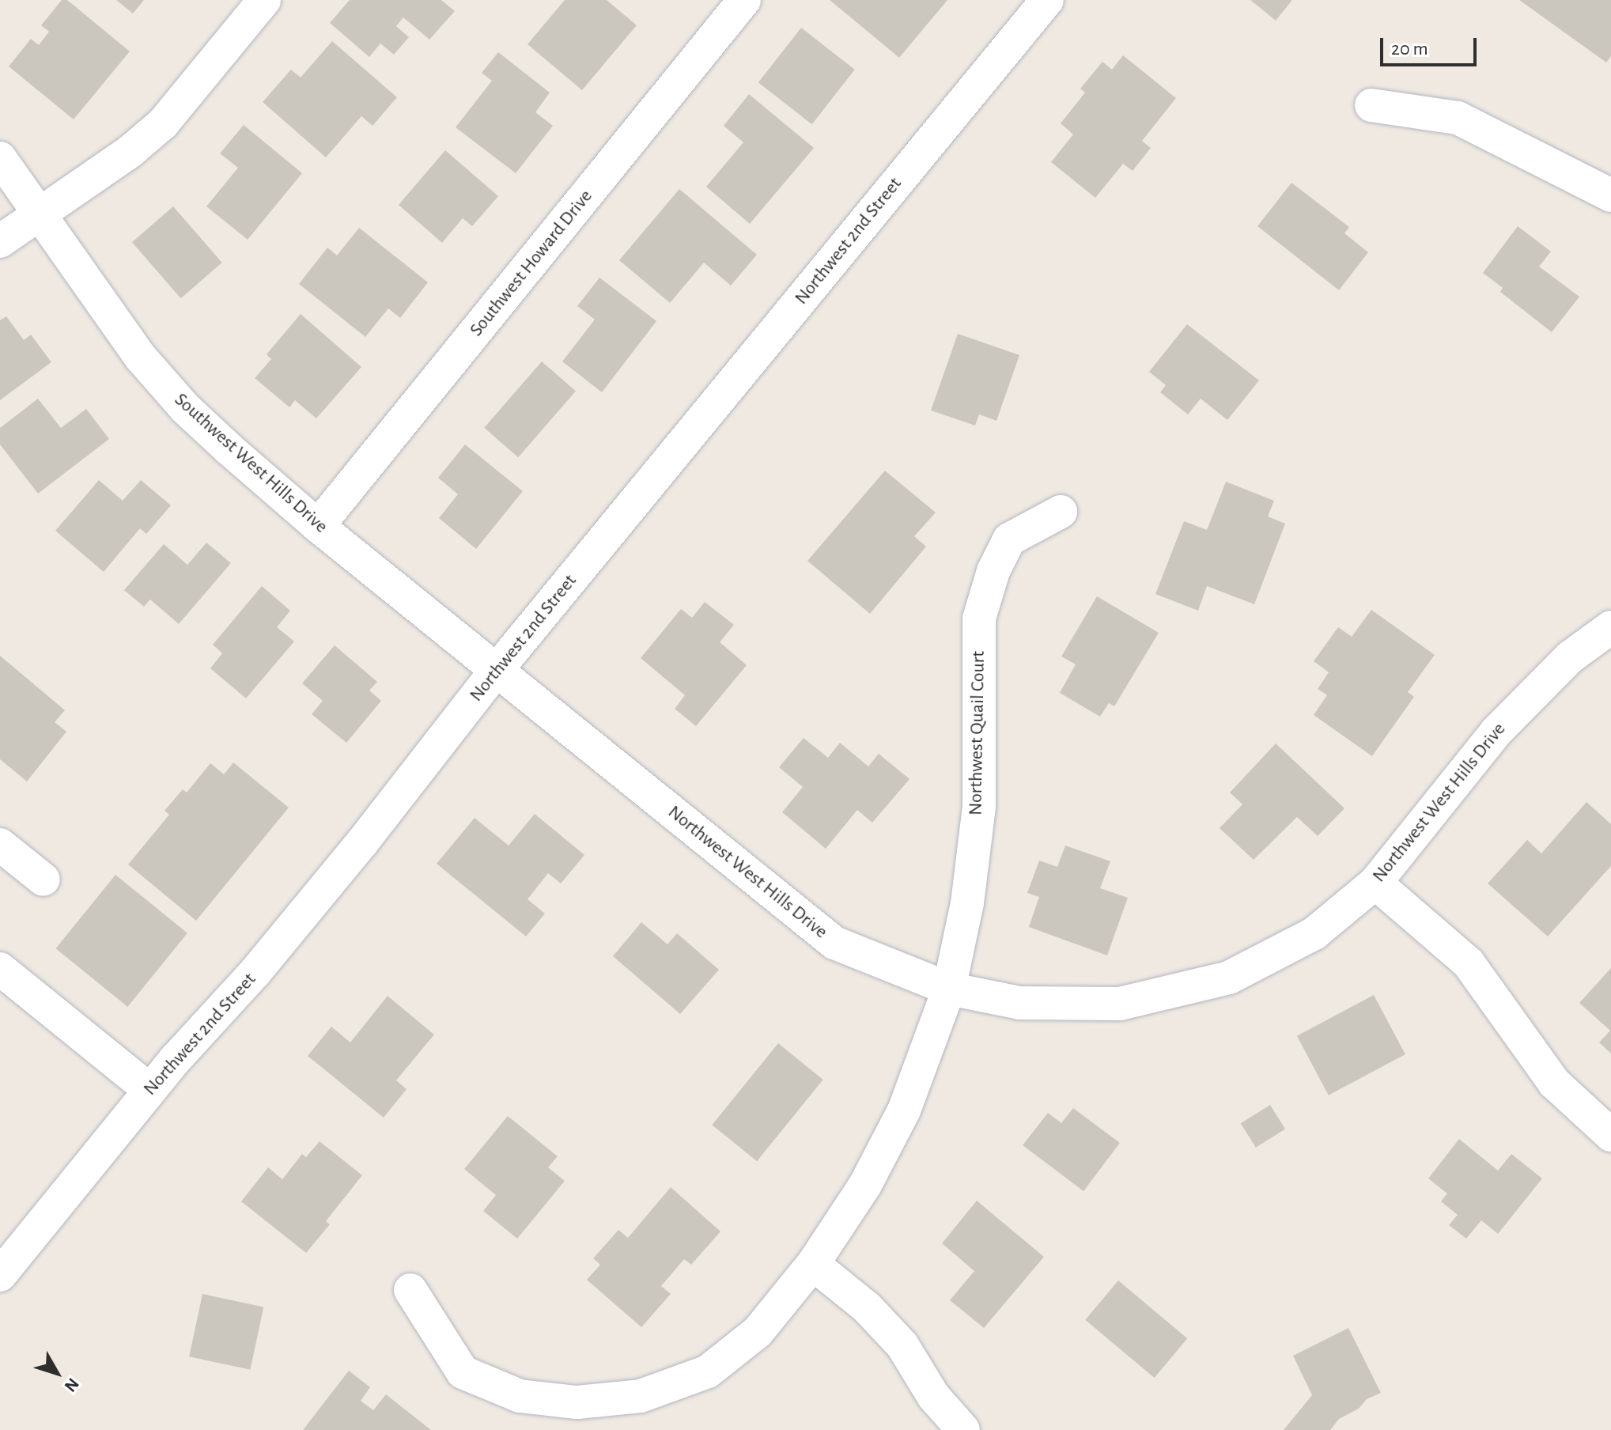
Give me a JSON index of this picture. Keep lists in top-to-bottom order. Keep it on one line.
{"streets":{"street":["Northwest 2nd Street","Southwest Howard Drive","Southwest West Hills Drive","Northwest Quail Court","Northwest West Hills Drive"]},"crossings":[["Northwest 2nd Street","Southwest West Hills Drive"],["Northwest 2nd Street","Northwest West Hills Drive"],["Southwest Howard Drive","Southwest West Hills Drive"],["Southwest West Hills Drive","Northwest West Hills Drive"],["Northwest Quail Court","Northwest West Hills Drive"]],"scale_bar":"20 m","north":"bottom right"}
